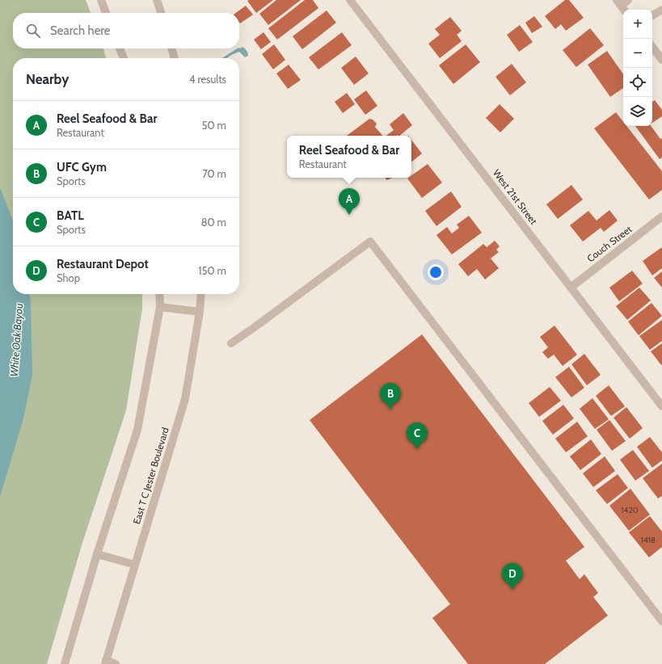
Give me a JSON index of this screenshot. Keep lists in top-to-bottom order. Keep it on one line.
{"streets":{"street":["West 21st Street","Couch Street","East T C Jester Boulevard"]},"crossings":[["West 21st Street","Couch Street"]],"water":["White Oak Bayou"],"house_numbers":["1420","1418"],"page":{"map_buttons":["+","−"],"search":"Search here","heading":["Nearby","4 results"],"list":[{"mark":"A","name":"Reel Seafood & Bar","note":"Restaurant","value":"50 m"},{"mark":"B","name":"UFC Gym","note":"Sports","value":"70 m"},{"mark":"C","name":"BATL","note":"Sports","value":"80 m"},{"mark":"D","name":"Restaurant Depot","note":"Shop","value":"150 m"}],"popup":["Reel Seafood & Bar","Restaurant"],"pins":["A","B","C","D"]}}
